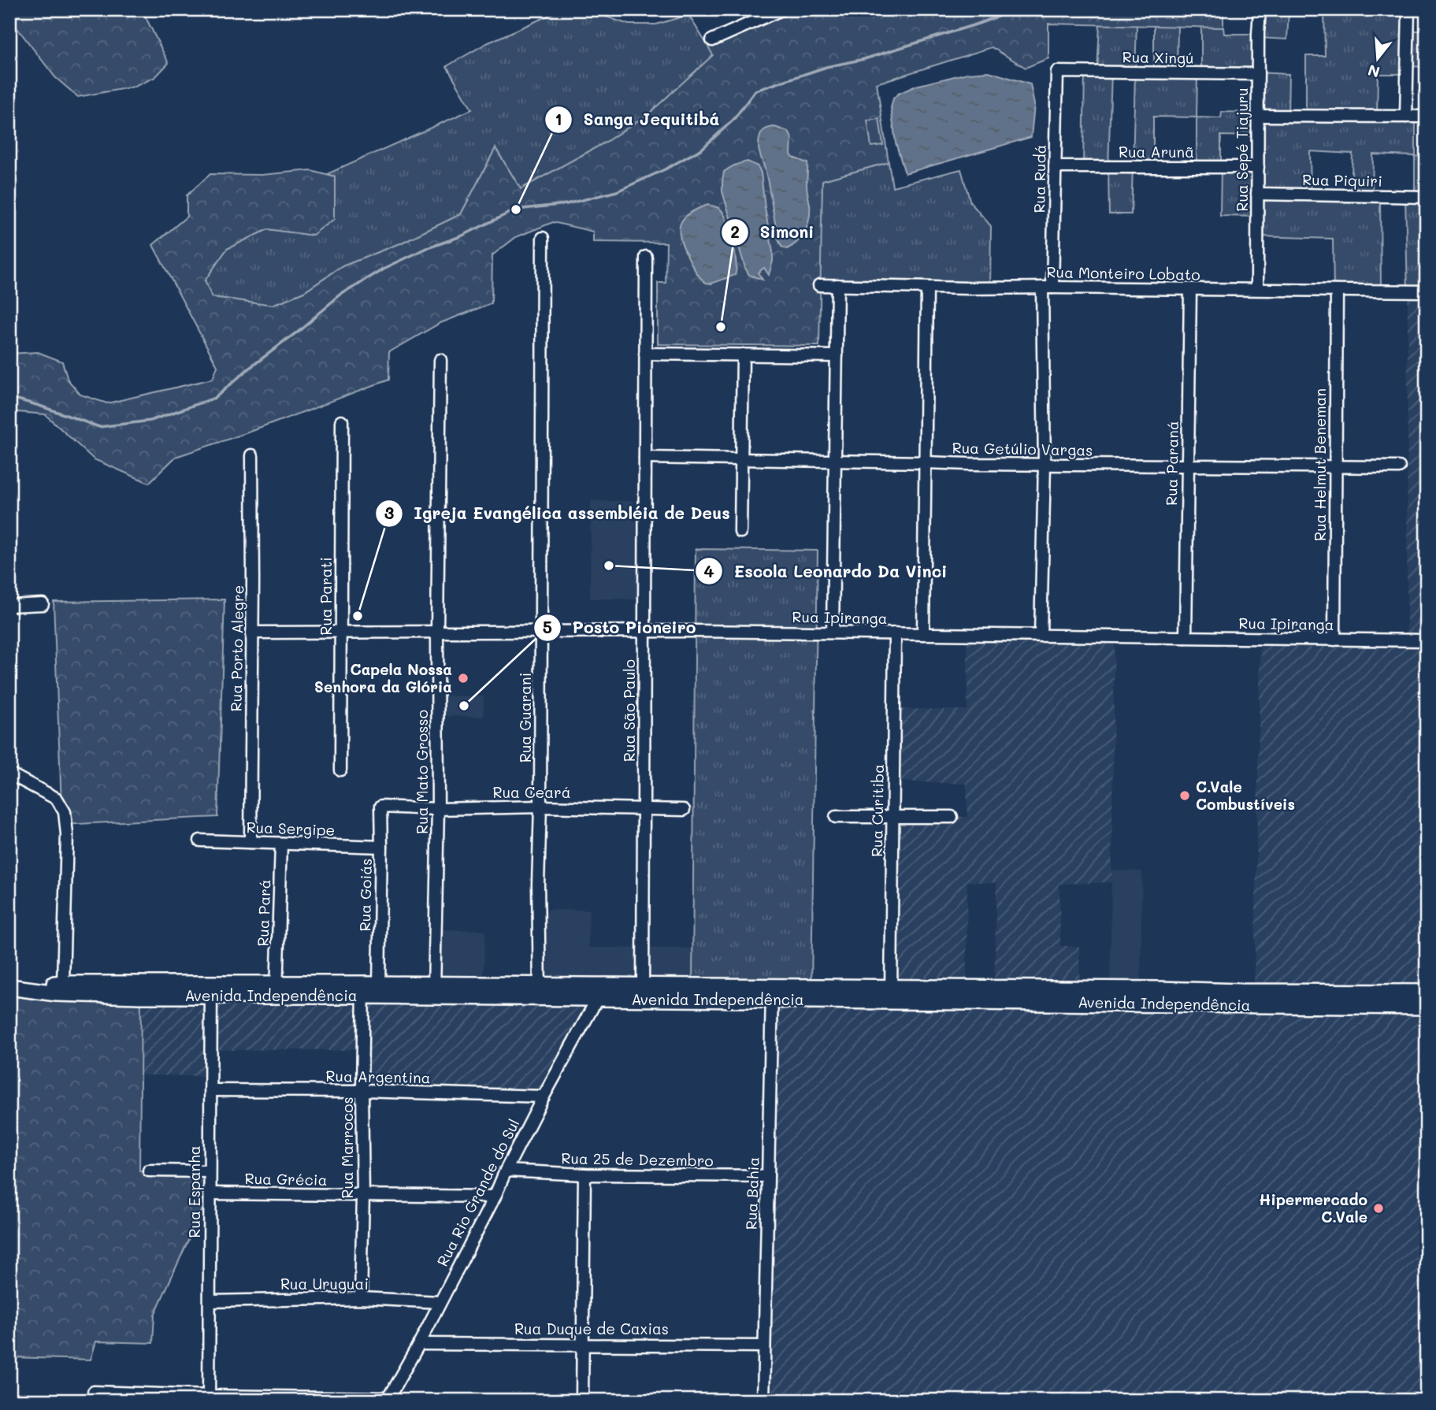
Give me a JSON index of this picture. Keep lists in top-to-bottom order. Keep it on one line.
{"streets":{"main road":["Avenida Independência"],"street":["Rua Xingú","Rua Sepé Tiajuru","Rua Arunã","Rua Rudá","Rua Piquiri","Rua Monteiro Lobato","Rua Getúlio Vargas","Rua Paraná","Rua Helmut Beneman","Rua Parati","Rua Ipiranga","Rua Porto Alegre","Rua São Paulo","Rua Guarani","Rua Mato Grosso","Rua Ceará","Rua Curitiba","Rua Sergipe","Rua Goiás","Rua Pará","Rua Argentina","Rua Marrocos","Rua 25 de Dezembro","Rua Grécia","Rua Espanha","Rua Rio Grande do Sul","Rua Bahia","Rua Uruguai","Rua Duque de Caxias"]},"crossings":[["Rua Xingú","Rua Sepé Tiajuru"],["Rua Xingú","Rua Rudá"],["Rua Sepé Tiajuru","Rua Arunã"],["Rua Sepé Tiajuru","Rua Piquiri"],["Rua Sepé Tiajuru","Rua Monteiro Lobato"],["Rua Arunã","Rua Rudá"],["Rua Rudá","Rua Monteiro Lobato"],["Rua Rudá","Rua Getúlio Vargas"],["Rua Rudá","Rua Ipiranga"],["Rua Monteiro Lobato","Rua Paraná"],["Rua Monteiro Lobato","Rua Helmut Beneman"],["Rua Getúlio Vargas","Rua Paraná"],["Rua Getúlio Vargas","Rua Helmut Beneman"],["Rua Getúlio Vargas","Rua São Paulo"],["Rua Paraná","Rua Ipiranga"],["Rua Helmut Beneman","Rua Ipiranga"],["Rua Parati","Rua Ipiranga"],["Rua Ipiranga","Rua Porto Alegre"],["Rua Ipiranga","Rua São Paulo"],["Rua Ipiranga","Rua Guarani"],["Rua Ipiranga","Rua Mato Grosso"],["Rua Ipiranga","Rua Curitiba"],["Rua Porto Alegre","Rua Sergipe"],["Rua São Paulo","Rua Ceará"],["Rua São Paulo","Avenida Independência"],["Rua Guarani","Rua Ceará"],["Rua Guarani","Avenida Independência"],["Rua Mato Grosso","Rua Ceará"],["Rua Mato Grosso","Avenida Independência"],["Rua Ceará","Rua Goiás"],["Rua Curitiba","Avenida Independência"],["Rua Sergipe","Rua Goiás"],["Rua Sergipe","Rua Pará"],["Rua Goiás","Avenida Independência"],["Rua Pará","Avenida Independência"],["Avenida Independência","Rua Marrocos"],["Avenida Independência","Rua Espanha"],["Avenida Independência","Rua Rio Grande do Sul"],["Avenida Independência","Rua Bahia"],["Rua Argentina","Rua Marrocos"],["Rua Argentina","Rua Espanha"],["Rua Argentina","Rua Rio Grande do Sul"],["Rua Marrocos","Rua Grécia"],["Rua Marrocos","Rua Uruguai"],["Rua 25 de Dezembro","Rua Rio Grande do Sul"],["Rua 25 de Dezembro","Rua Bahia"],["Rua Grécia","Rua Espanha"],["Rua Grécia","Rua Rio Grande do Sul"],["Rua Espanha","Rua Uruguai"],["Rua Rio Grande do Sul","Rua Uruguai"],["Rua Rio Grande do Sul","Rua Duque de Caxias"],["Rua Bahia","Rua Duque de Caxias"]],"places":["Sanga Jequitibá","Simoni","Escola Leonardo Da Vinci","Igreja Evangélica assembléia de Deus","Capela Nossa Senhora da Glória","Posto Pioneiro","C.Vale Combustíveis","Hipermercado C.Vale"],"north":"bottom"}
